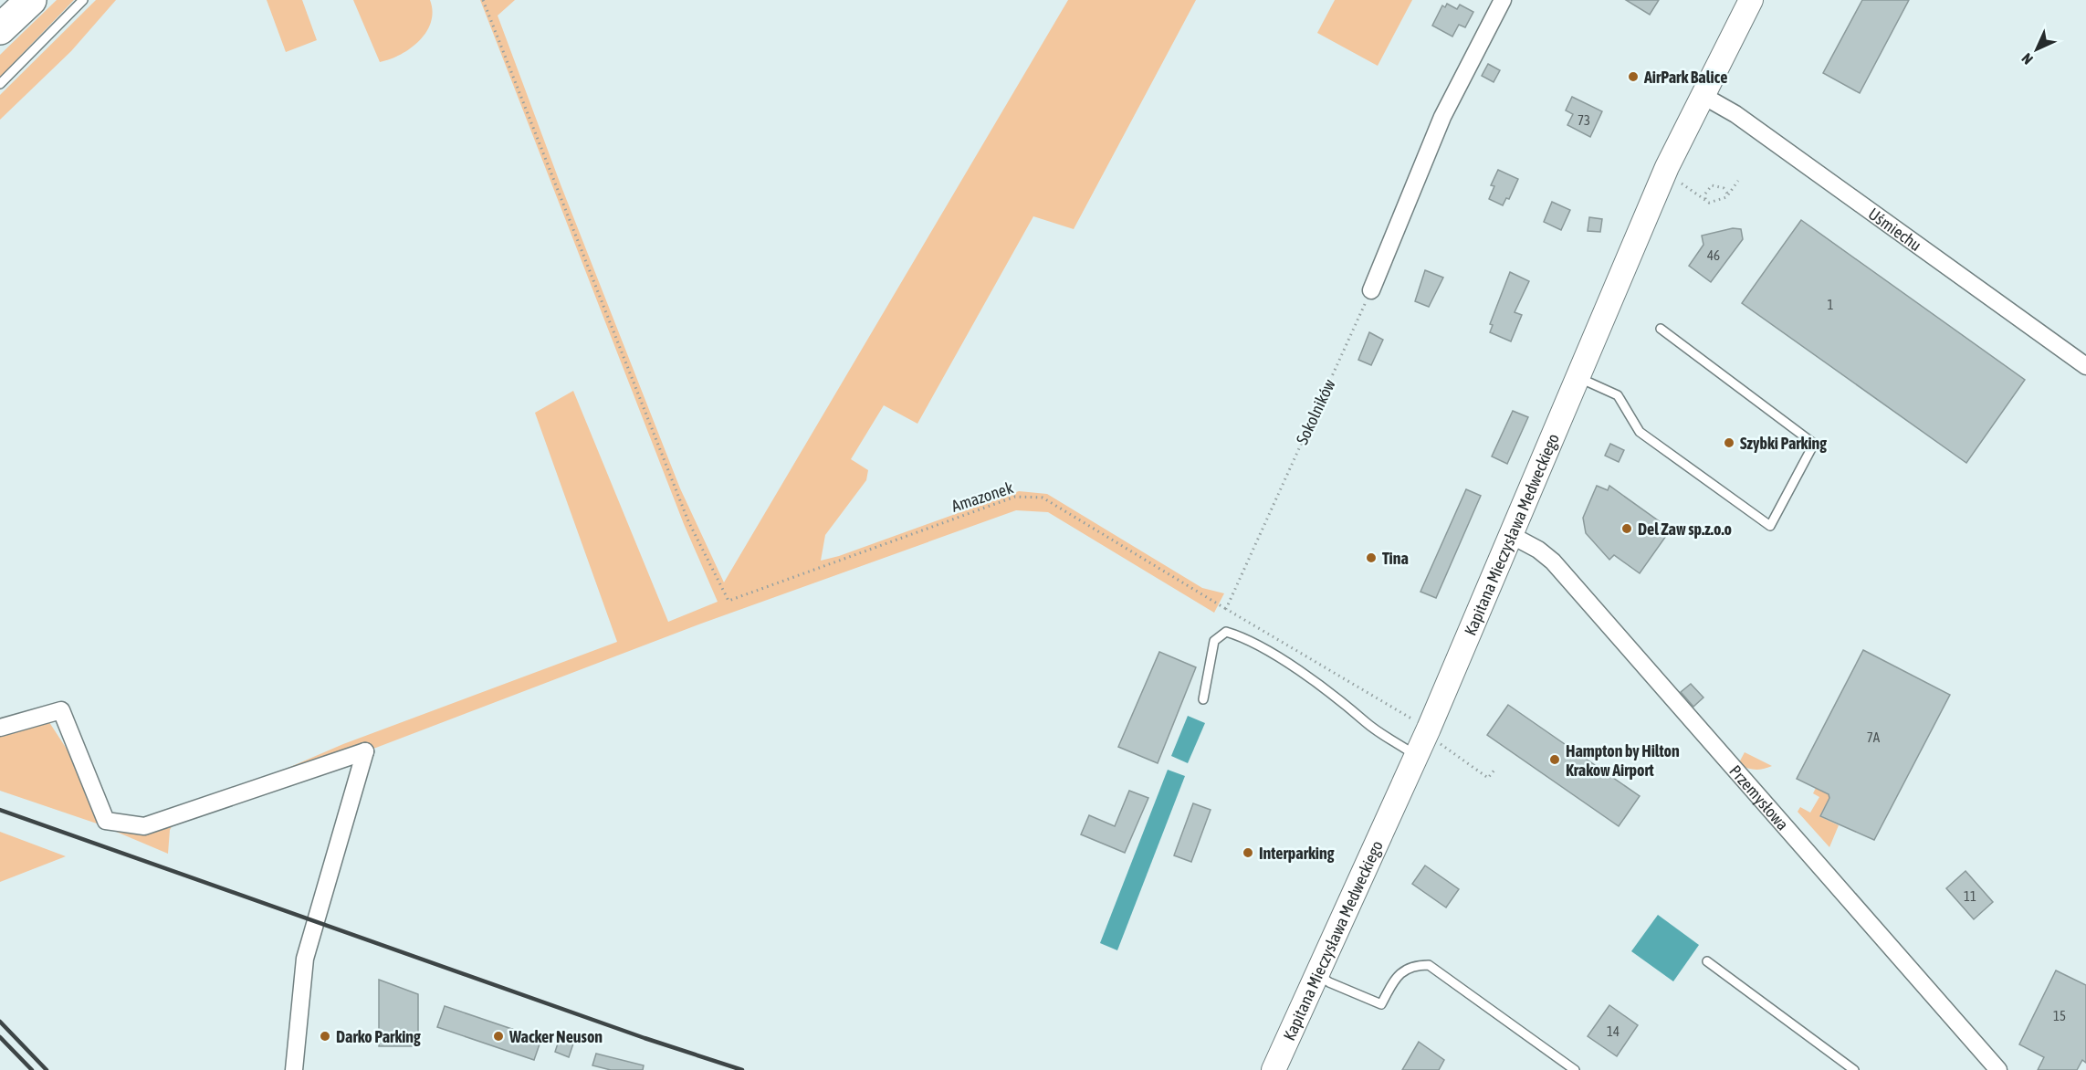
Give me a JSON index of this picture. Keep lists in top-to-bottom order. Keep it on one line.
{"streets":{"main road":["Kapitana Mieczysława Medweckiego"],"street":["Uśmiechu","Przemysłowa"],"path":["Sokolników","Amazonek"]},"crossings":[["Uśmiechu","Kapitana Mieczysława Medweckiego"],["Sokolników","Amazonek"],["Kapitana Mieczysława Medweckiego","Przemysłowa"]],"places":["AirPark Balice","Szybki Parking","Del Zaw sp.z.o.o","Tina","Hampton by Hilton Krakow Airport","Interparking","Darko Parking","Wacker Neuson"],"house_numbers":["73","46","1","7A","11","15","14"],"north":"bottom left"}
